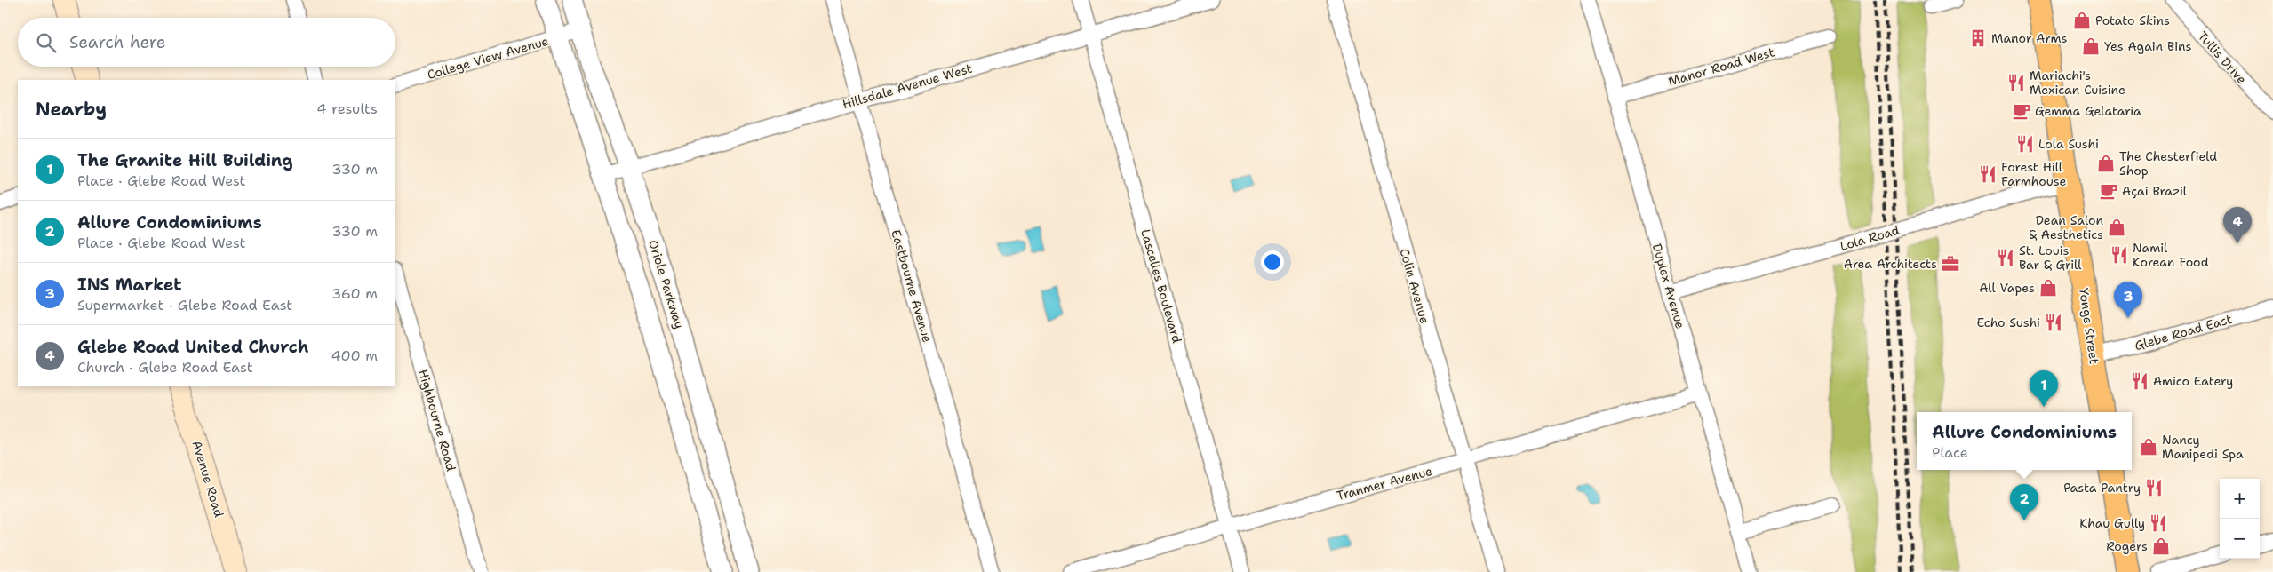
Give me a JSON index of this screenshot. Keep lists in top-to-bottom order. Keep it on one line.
{"streets":{"main road":["Yonge Street","Avenue Road"],"street":["College View Avenue","Tullis Drive","Manor Road West","Hillsdale Avenue West","Lola Road","Oriole Parkway","Eastbourne Avenue","Lascelles Boulevard","Colin Avenue","Duplex Avenue","Glebe Road East","Highbourne Road","Tranmer Avenue"]},"crossings":[["College View Avenue","Oriole Parkway"],["Manor Road West","Duplex Avenue"],["Hillsdale Avenue West","Oriole Parkway"],["Hillsdale Avenue West","Eastbourne Avenue"],["Hillsdale Avenue West","Lascelles Boulevard"],["Lola Road","Duplex Avenue"],["Lola Road","Yonge Street"],["Lascelles Boulevard","Tranmer Avenue"],["Colin Avenue","Tranmer Avenue"],["Duplex Avenue","Tranmer Avenue"],["Yonge Street","Glebe Road East"]],"places":{"shop":["Potato Skins","Yes Again Bins","The Chesterfield Shop","Dean Salon & Aesthetics","All Vapes","Nancy Manipedi Spa","Rogers"],"building":["Manor Arms"],"restaurant":["Mariachi's Mexican Cuisine","Lola Sushi","Forest Hill Farmhouse","Namil Korean Food","St. Louis Bar & Grill","Echo Sushi","Amico Eatery","Pasta Pantry","Khau Gully"],"cafe":["Gemma Gelataria","Açai Brazil"],"office":["Area Architects"]},"page":{"search":"Search here","heading":["Nearby","4 results"],"list":[{"mark":"1","name":"The Granite Hill Building","note":"Place · Glebe Road West","value":"330 m"},{"mark":"2","name":"Allure Condominiums","note":"Place · Glebe Road West","value":"330 m"},{"mark":"3","name":"INS Market","note":"Supermarket · Glebe Road East","value":"360 m"},{"mark":"4","name":"Glebe Road United Church","note":"Church · Glebe Road East","value":"400 m"}],"pins":["4","3","1","2"],"popup":["Allure Condominiums","Place"],"map_buttons":["+","−"]}}
